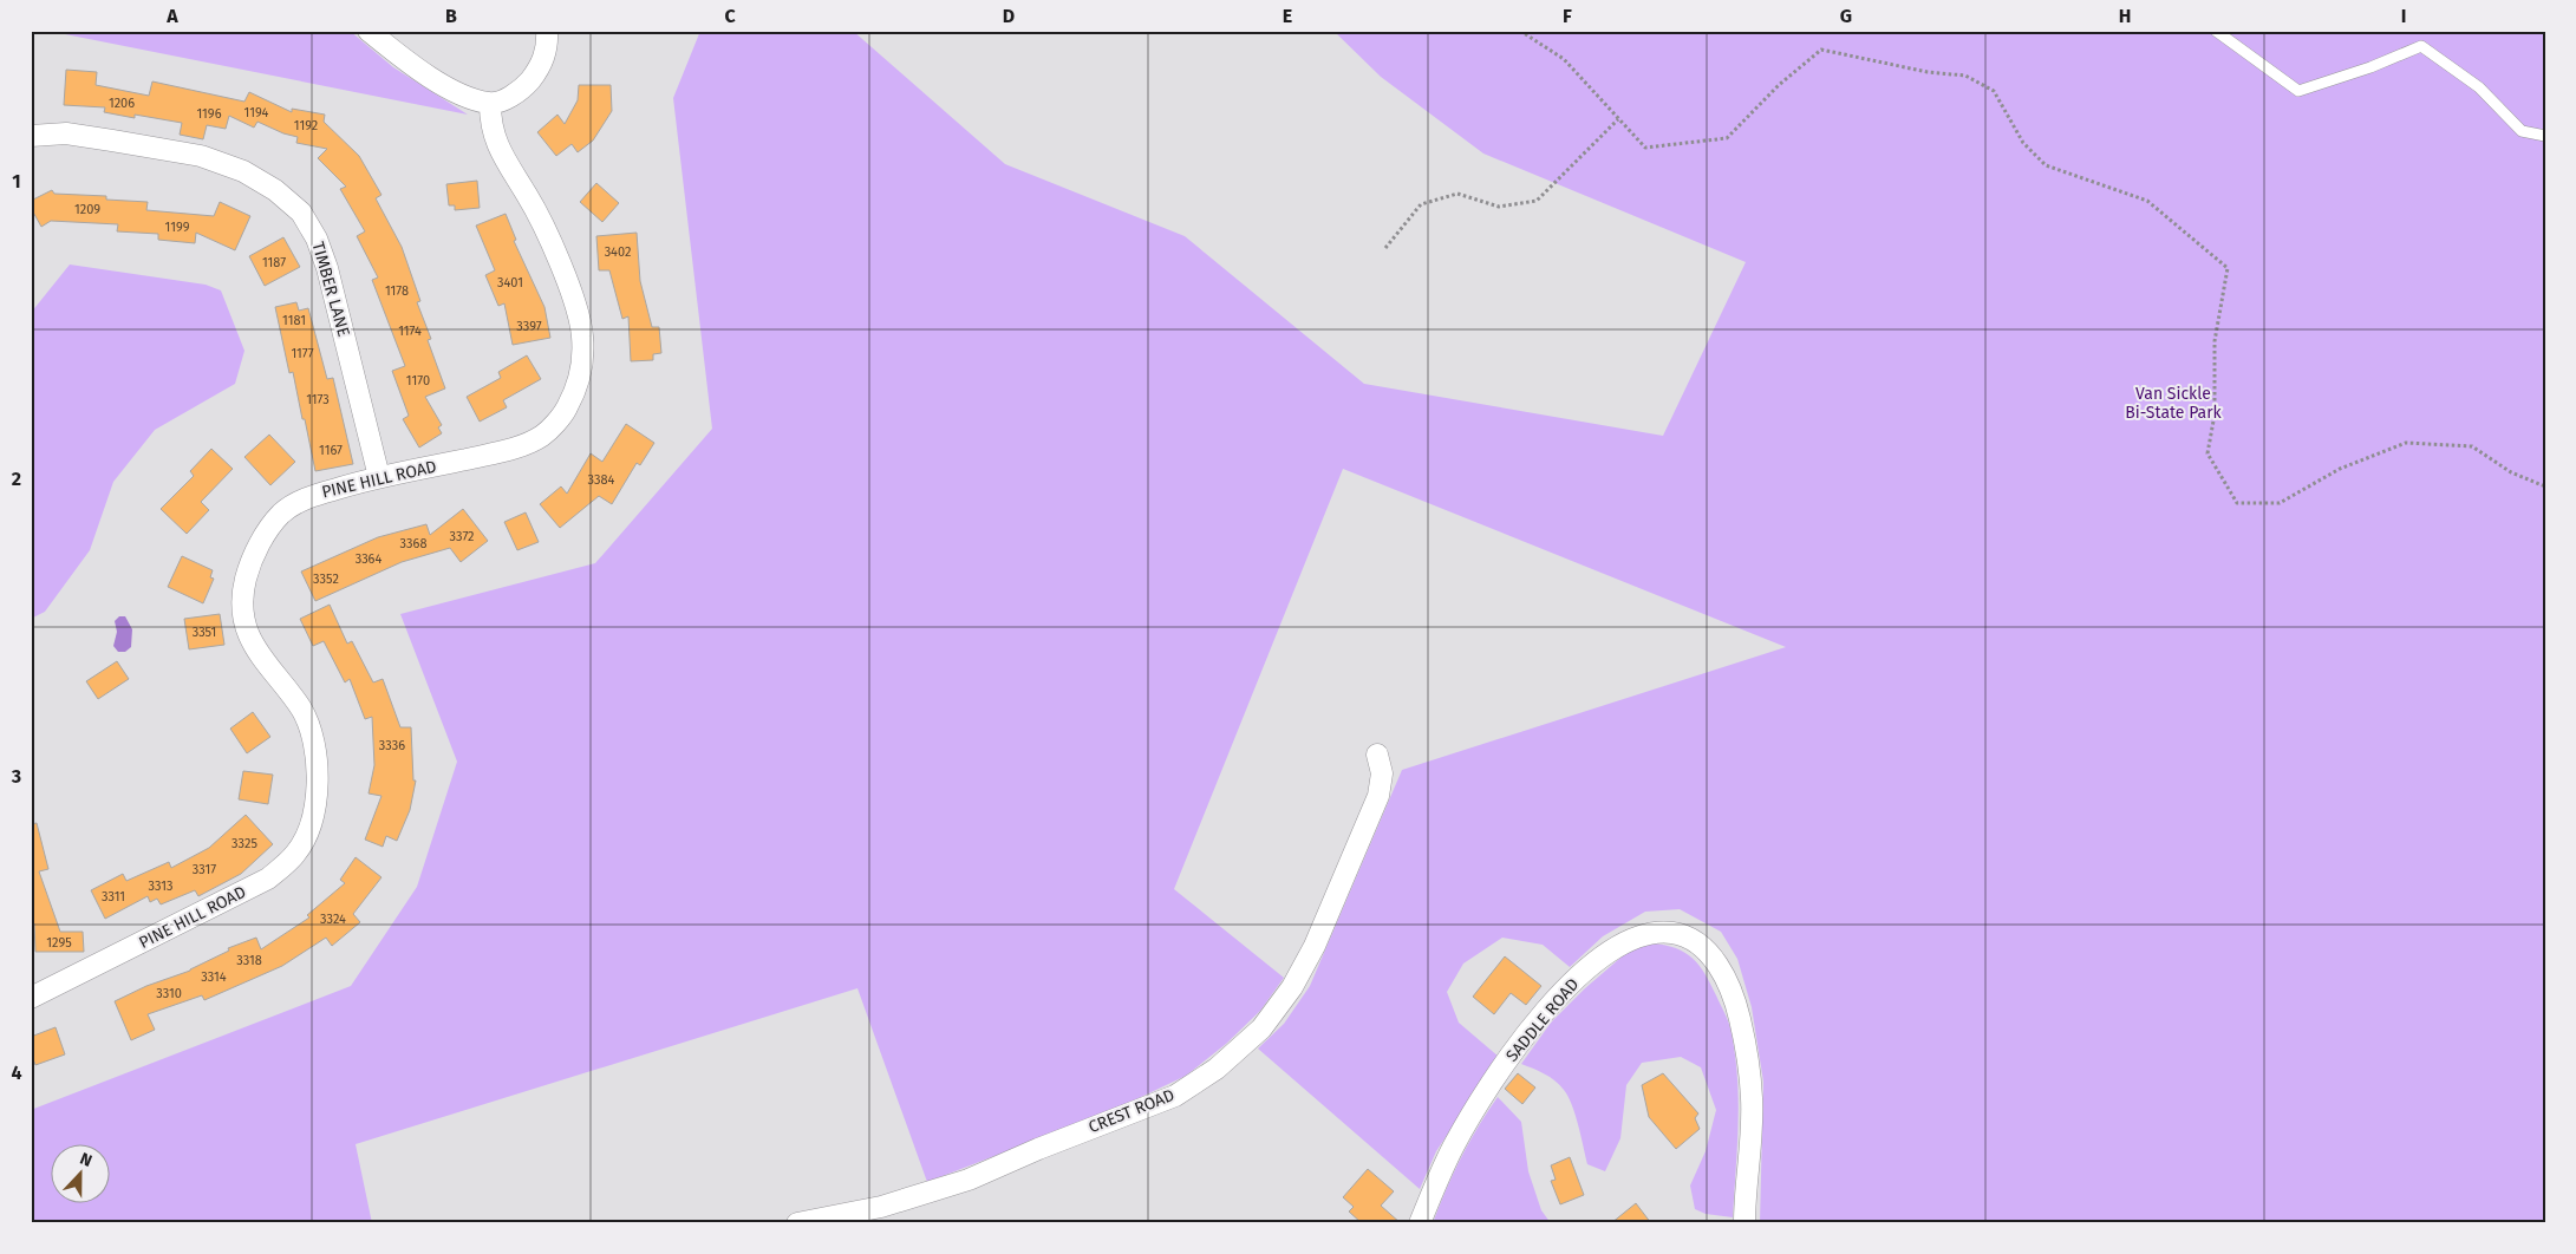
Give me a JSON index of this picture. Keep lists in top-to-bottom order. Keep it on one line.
{"streets":{"street":["TIMBER LANE","PINE HILL ROAD","SADDLE ROAD","CREST ROAD"]},"crossings":[["TIMBER LANE","PINE HILL ROAD"]],"parks":["Van Sickle Bi-State Park"],"house_numbers":["1206","1194","1196","1192","1209","1199","3402","1187","3401","1178","1181","3397","1174","1177","1170","1173","1167","3384","3372","3368","3364","3352","3351","3336","3325","3317","3313","3311","3324","1295","3318","3314","3310"],"north":"top","grid":{"columns":["A","B","C","D","E","F","G","H","I"],"rows":["1","2","3","4"]}}
